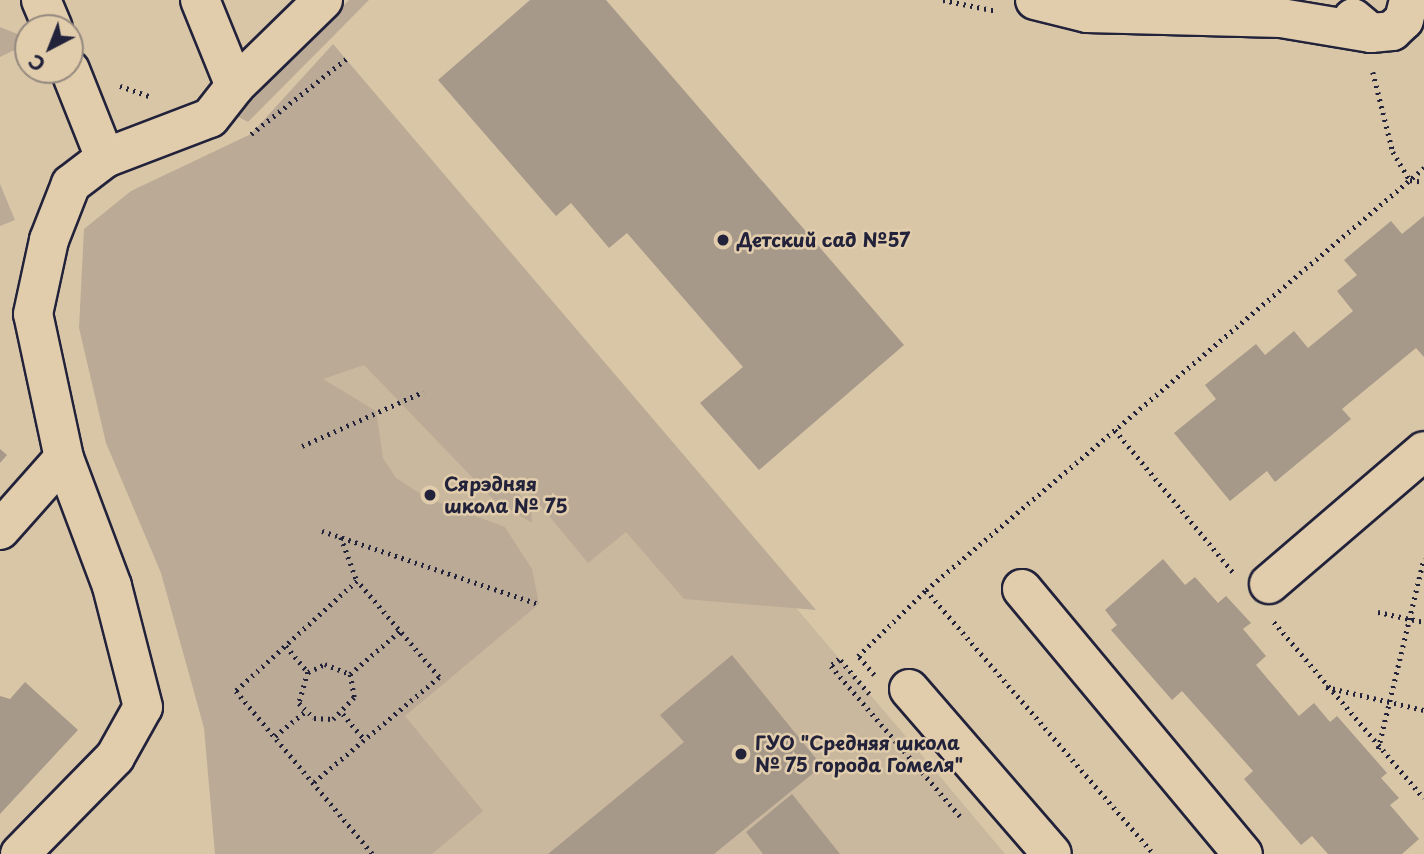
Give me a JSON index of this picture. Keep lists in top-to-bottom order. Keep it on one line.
{"places":["Детский сад №57","Сярэдняя школа № 75","ГУО \"Средняя школа № 75 города Гомеля\""],"north":"bottom left"}
